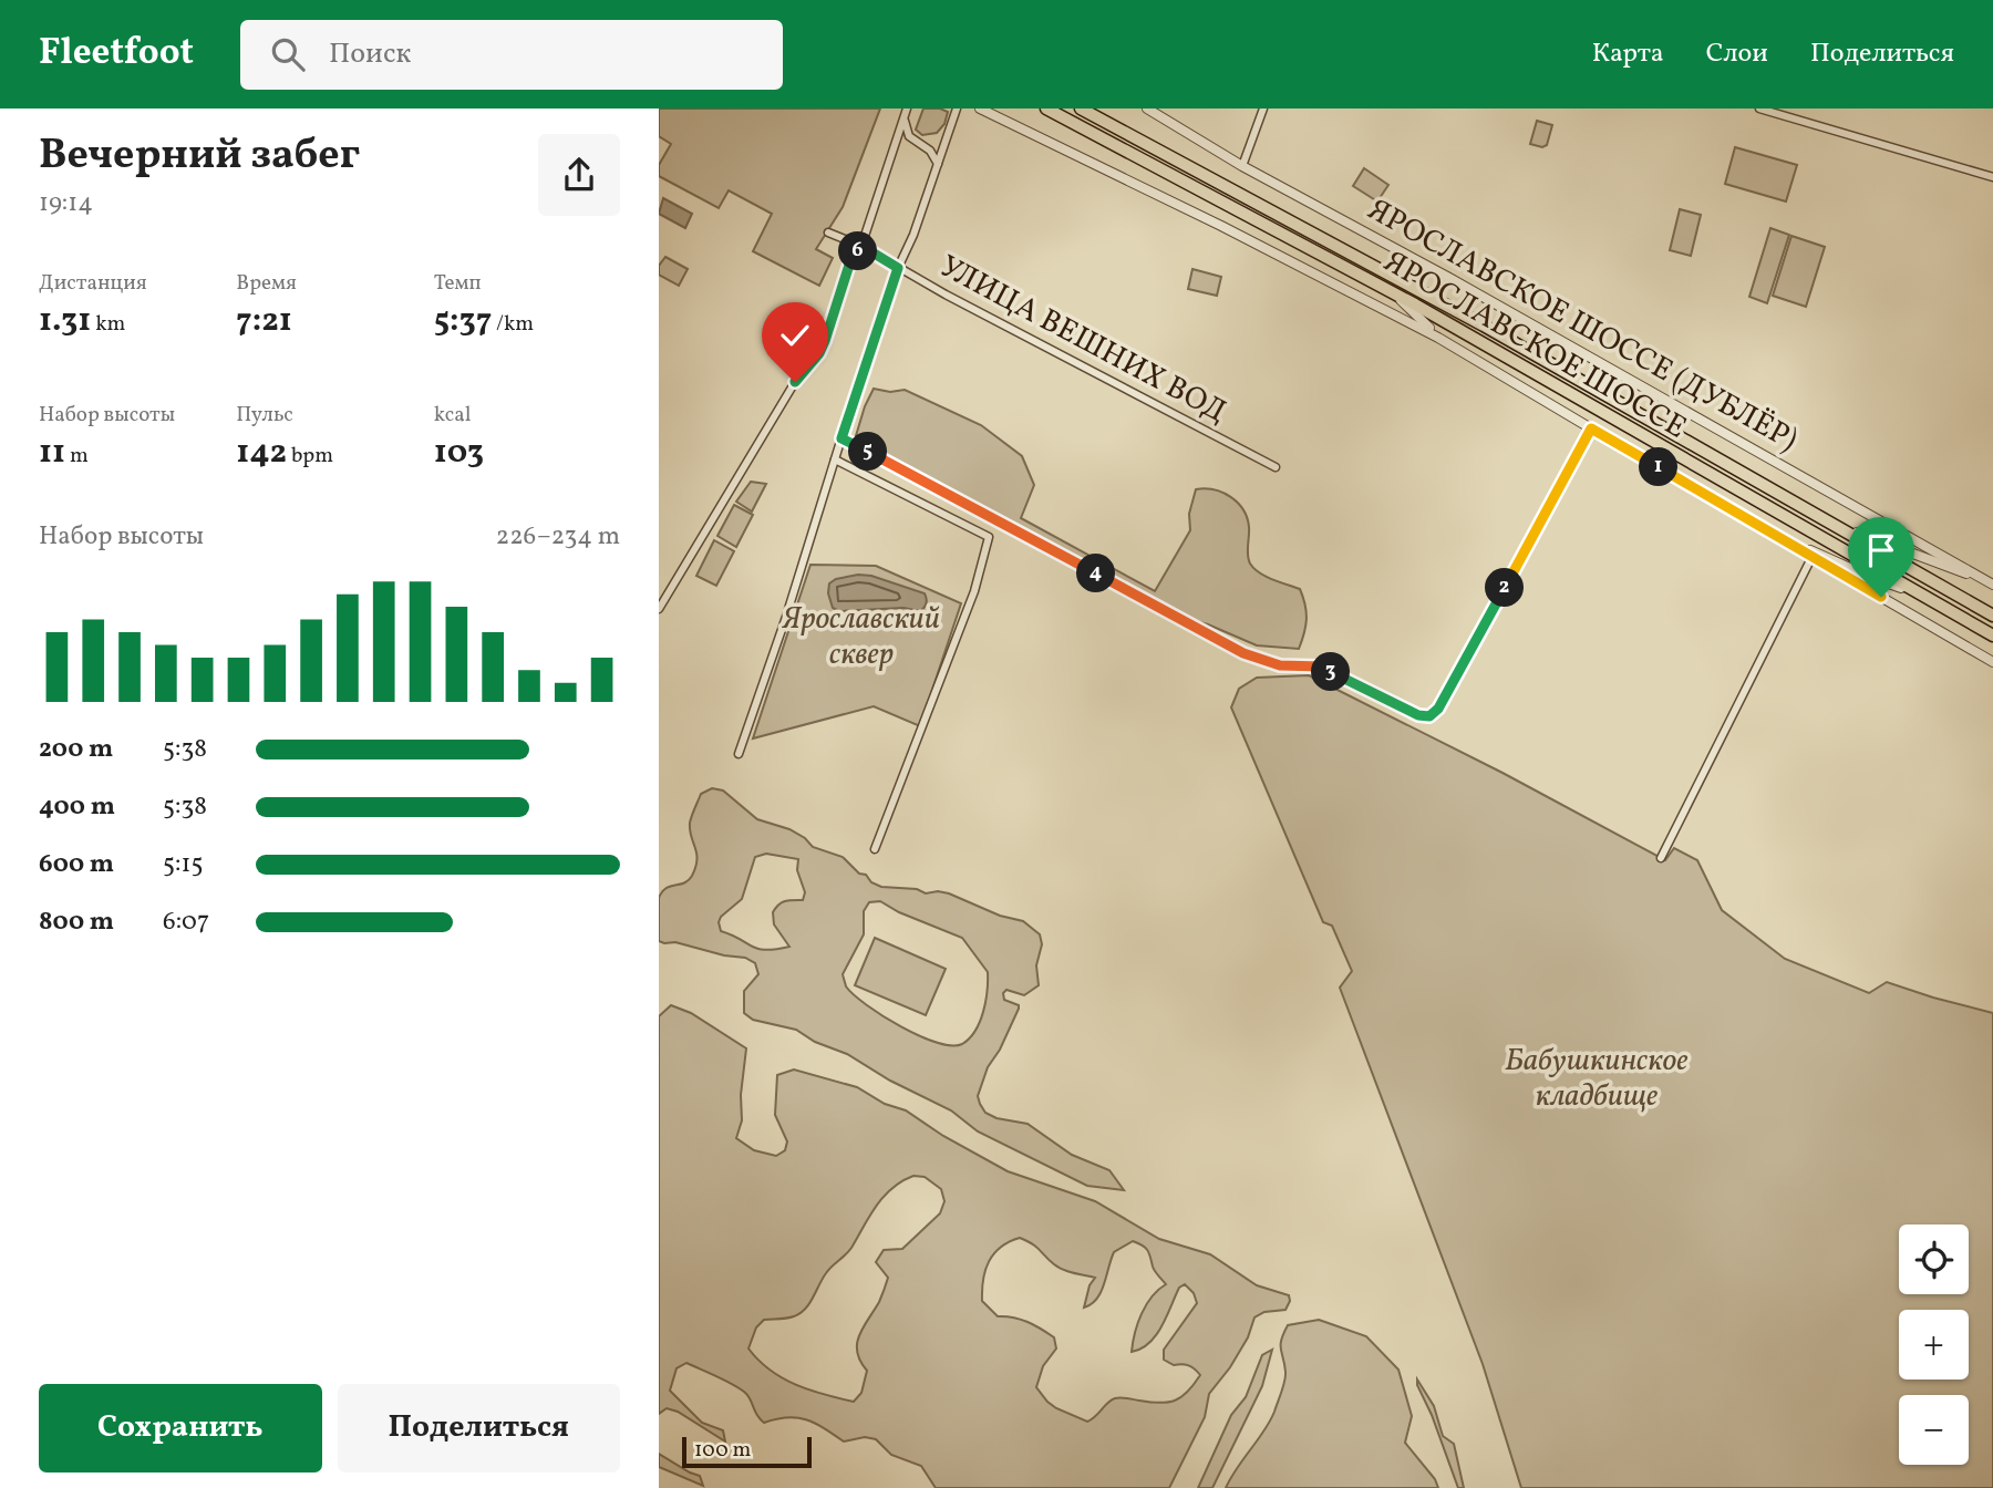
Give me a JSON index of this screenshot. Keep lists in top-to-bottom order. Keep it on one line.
{"streets":{"main road":["ЯРОСЛАВСКОЕ ШОССЕ"],"street":["ЯРОСЛАВСКОЕ ШОССЕ (ДУБЛЁР)","УЛИЦА ВЕШНИХ ВОД"]},"parks":["Ярославский сквер","Бабушкинское кладбище"],"scale_bar":"100 m","page":{"header":"Fleetfoot","search":"Поиск","nav":["Карта","Слои","Поделиться"],"heading":["Вечерний забег","19:14"],"pins":["6","5","1","4","2","3"],"stats":[["Дистанция","1.31 km"],["Время","7:21"],["Темп","5:37 /km"],["Набор высоты","11 m"],["Пульс","142 bpm"],["kcal","103"]],"chart":["Набор высоты","226–234 m"],"list":[{"name":"200 m","note":"5:38"},{"name":"400 m","note":"5:38"},{"name":"600 m","note":"5:15"},{"name":"800 m","note":"6:07"}],"map_buttons":["+","−"],"buttons":["Сохранить","Поделиться"],"scale":"100 m"}}
